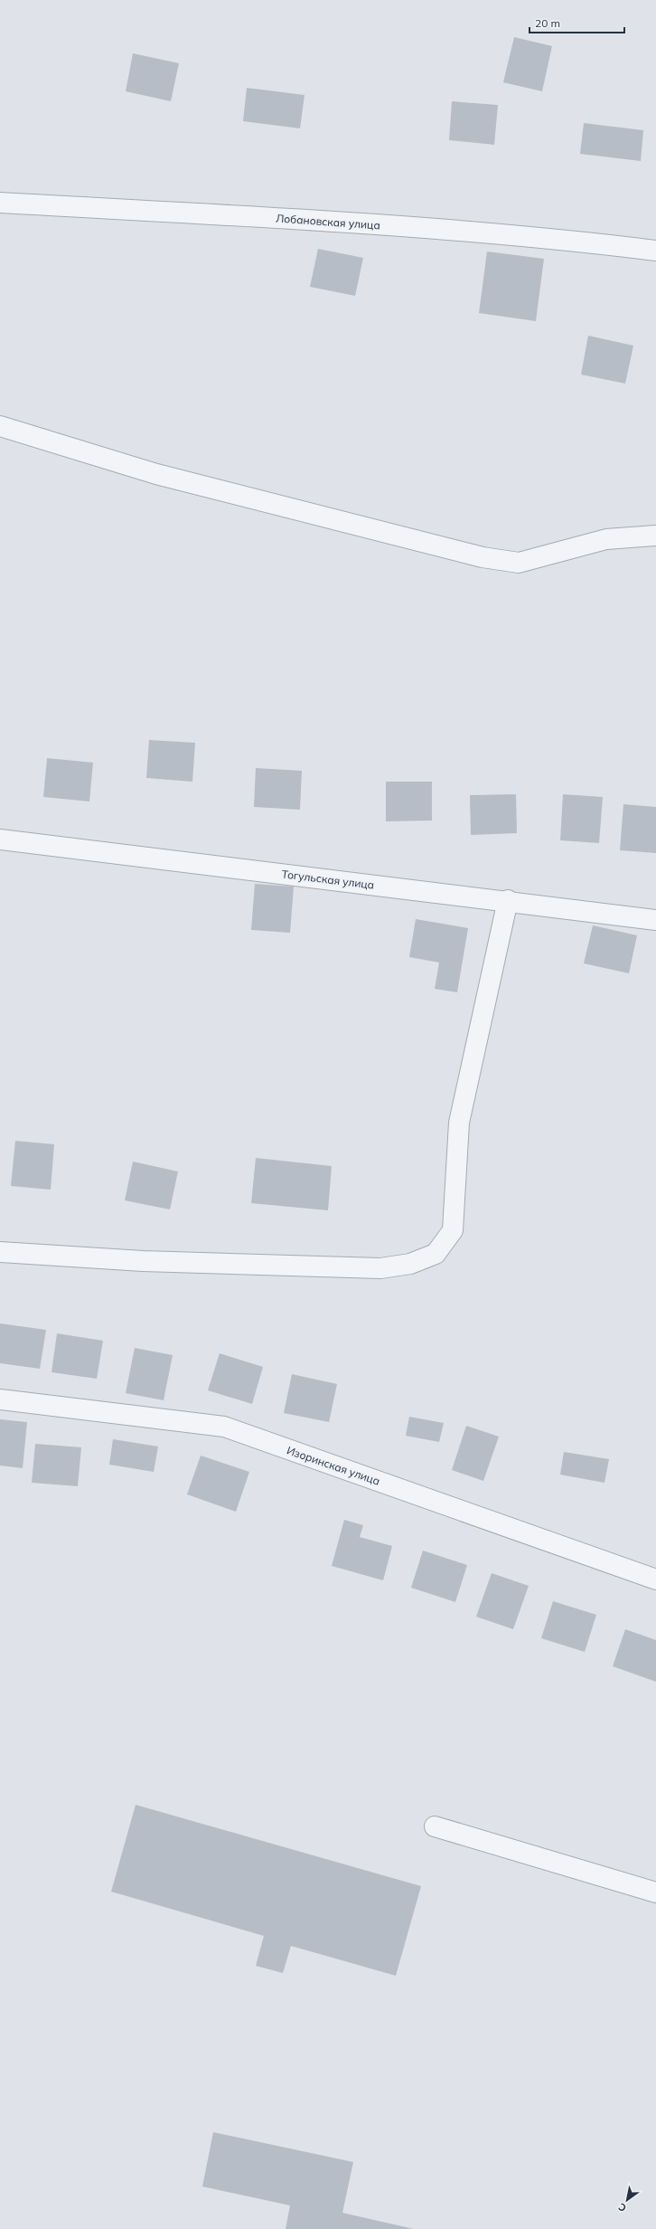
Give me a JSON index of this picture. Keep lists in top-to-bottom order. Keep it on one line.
{"streets":{"street":["Лобановская улица","Тогульская улица","Изоринская улица"]},"scale_bar":"20 m","north":"bottom left"}
